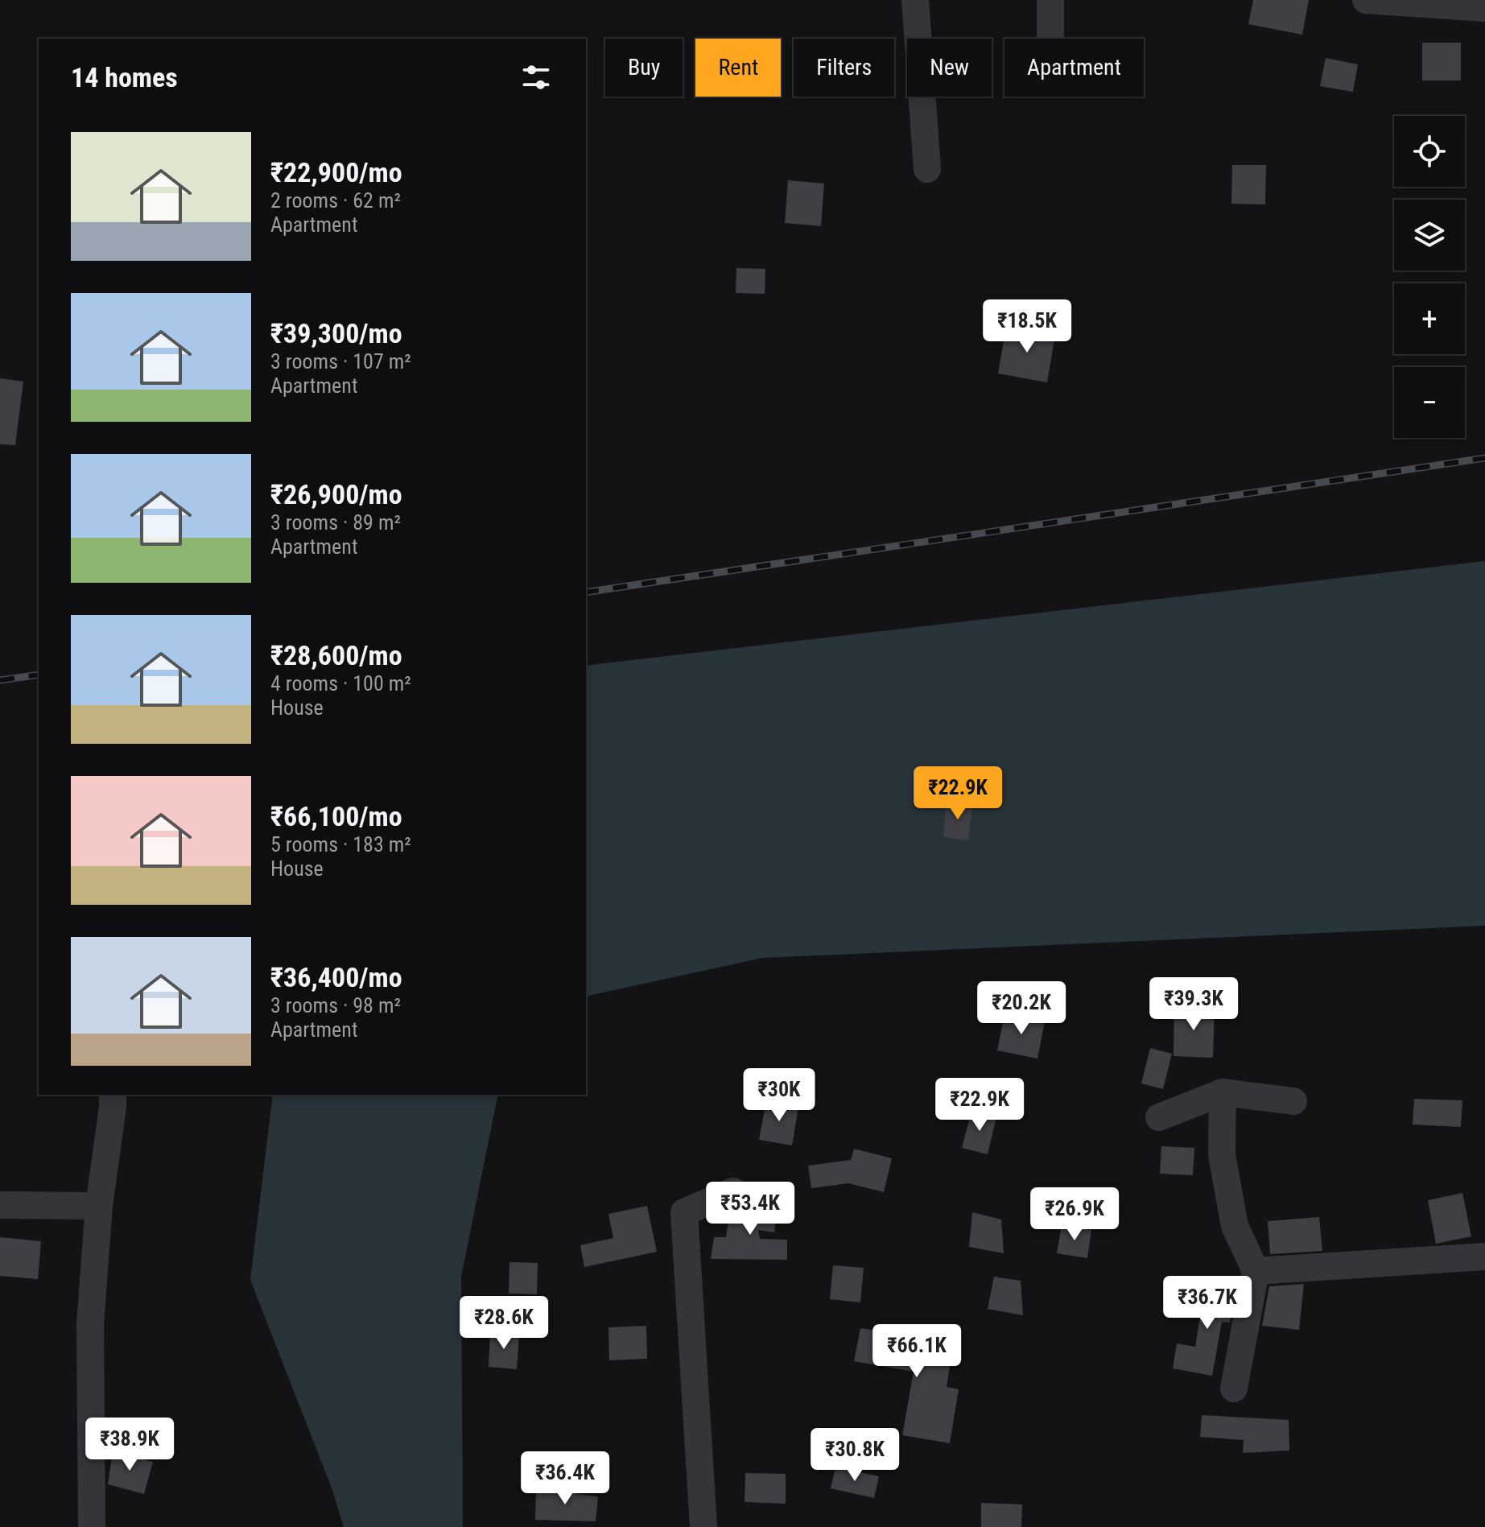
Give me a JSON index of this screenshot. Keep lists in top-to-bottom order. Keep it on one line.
{"page":{"chip":["Buy","Rent","Filters","New","Apartment"],"heading":"14 homes","map_buttons":["+","−"],"list":[{"name":"₹22,900/mo","note":"2 rooms · 62 m² · Apartment"},{"name":"₹39,300/mo","note":"3 rooms · 107 m² · Apartment"},{"name":"₹26,900/mo","note":"3 rooms · 89 m² · Apartment"},{"name":"₹28,600/mo","note":"4 rooms · 100 m² · House"},{"name":"₹66,100/mo","note":"5 rooms · 183 m² · House"},{"name":"₹36,400/mo","note":"3 rooms · 98 m² · Apartment"}],"price":["₹18.5K","₹22.9K","₹39.3K","₹20.2K","₹30K","₹22.9K","₹53.4K","₹26.9K","₹36.7K","₹28.6K","₹66.1K","₹38.9K","₹30.8K","₹36.4K"]}}
